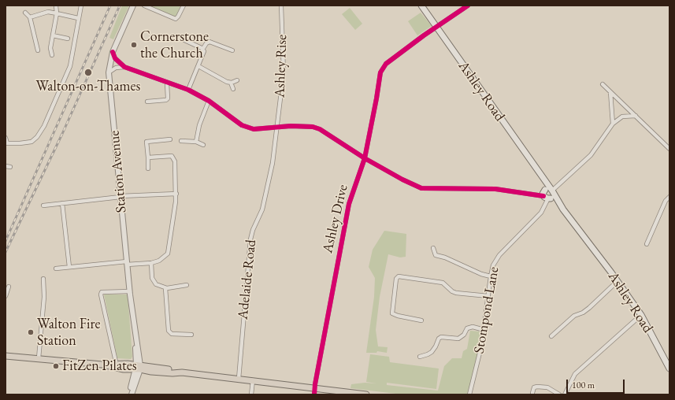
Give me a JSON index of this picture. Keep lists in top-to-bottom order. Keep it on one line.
{"streets":{"main road":["Ashley Road"],"street":["Ashley Rise","Station Avenue","Ashley Drive","Adelaide Road","Stompond Lane"]},"crossings":[["Ashley Rise","Adelaide Road"],["Ashley Road","Ashley Drive"],["Ashley Road","Stompond Lane"]],"places":["Cornerstone the Church","Walton-on-Thames","Walton Fire Station","FitZen Pilates"],"scale_bar":"100 m"}
